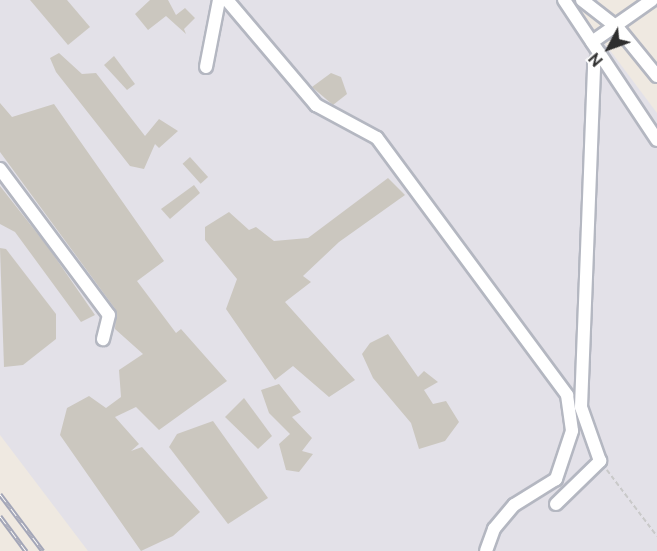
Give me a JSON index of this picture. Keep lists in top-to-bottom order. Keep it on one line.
{"north":"bottom left"}
